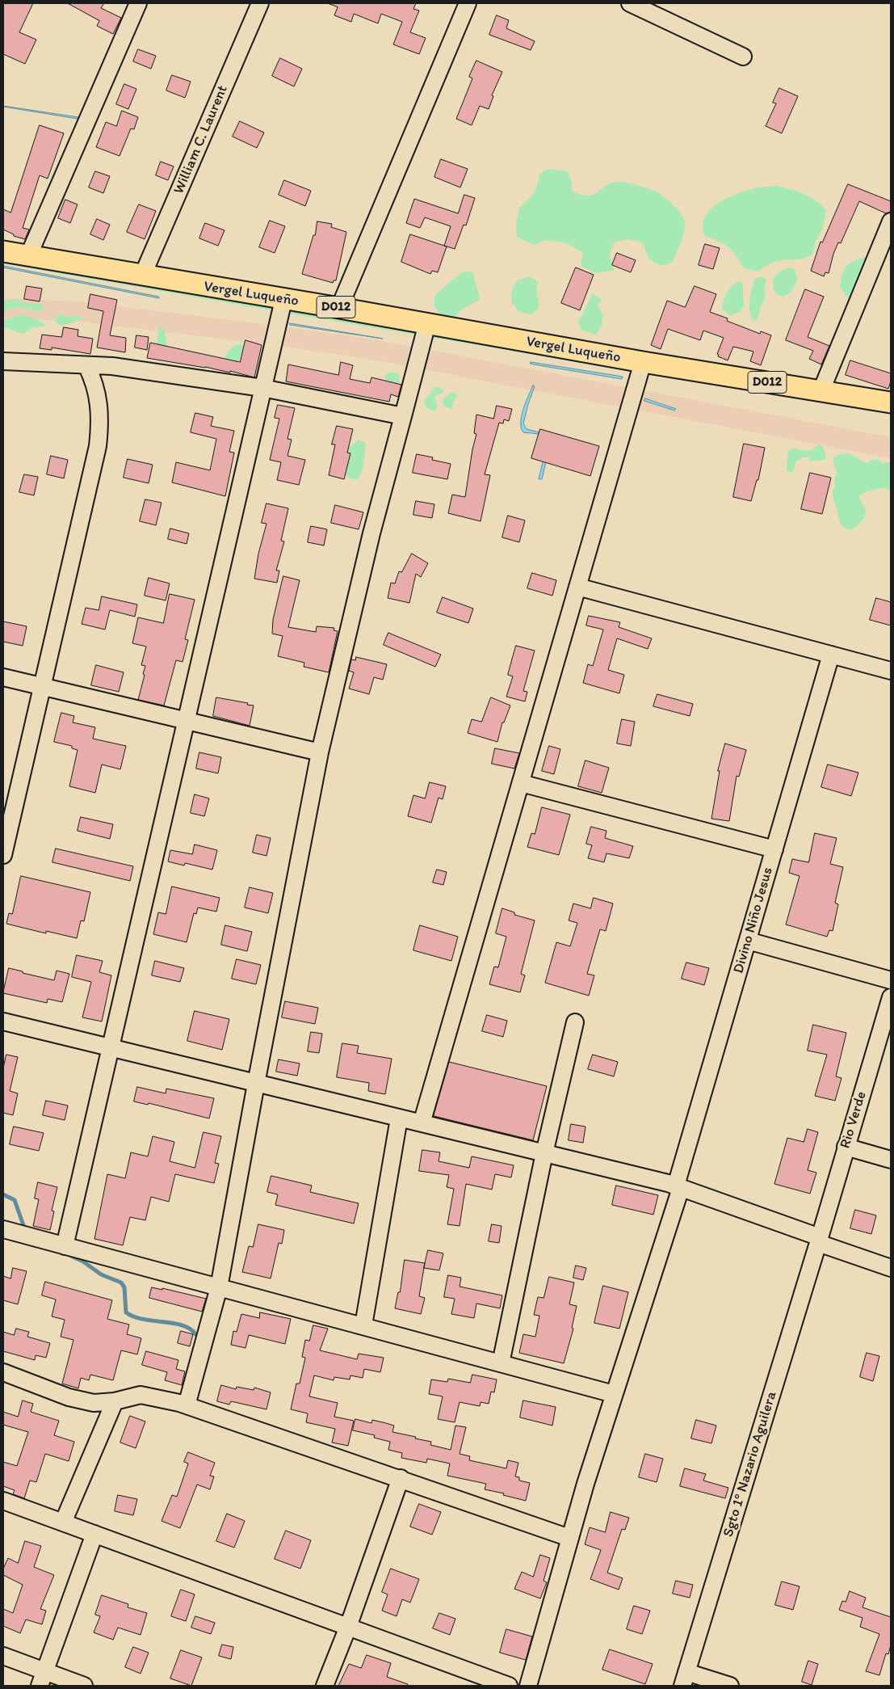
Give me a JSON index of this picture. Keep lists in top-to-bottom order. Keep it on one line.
{"streets":{"main road":["Vergel Luqueño","D012"],"street":["William C. Laurent","Divino Niño Jesus","Rio Verde","Sgto 1º Nazario Aguilera"]},"crossings":[["William C. Laurent","Vergel Luqueño"],["Vergel Luqueño","D012"],["Rio Verde","Sgto 1º Nazario Aguilera"]]}
